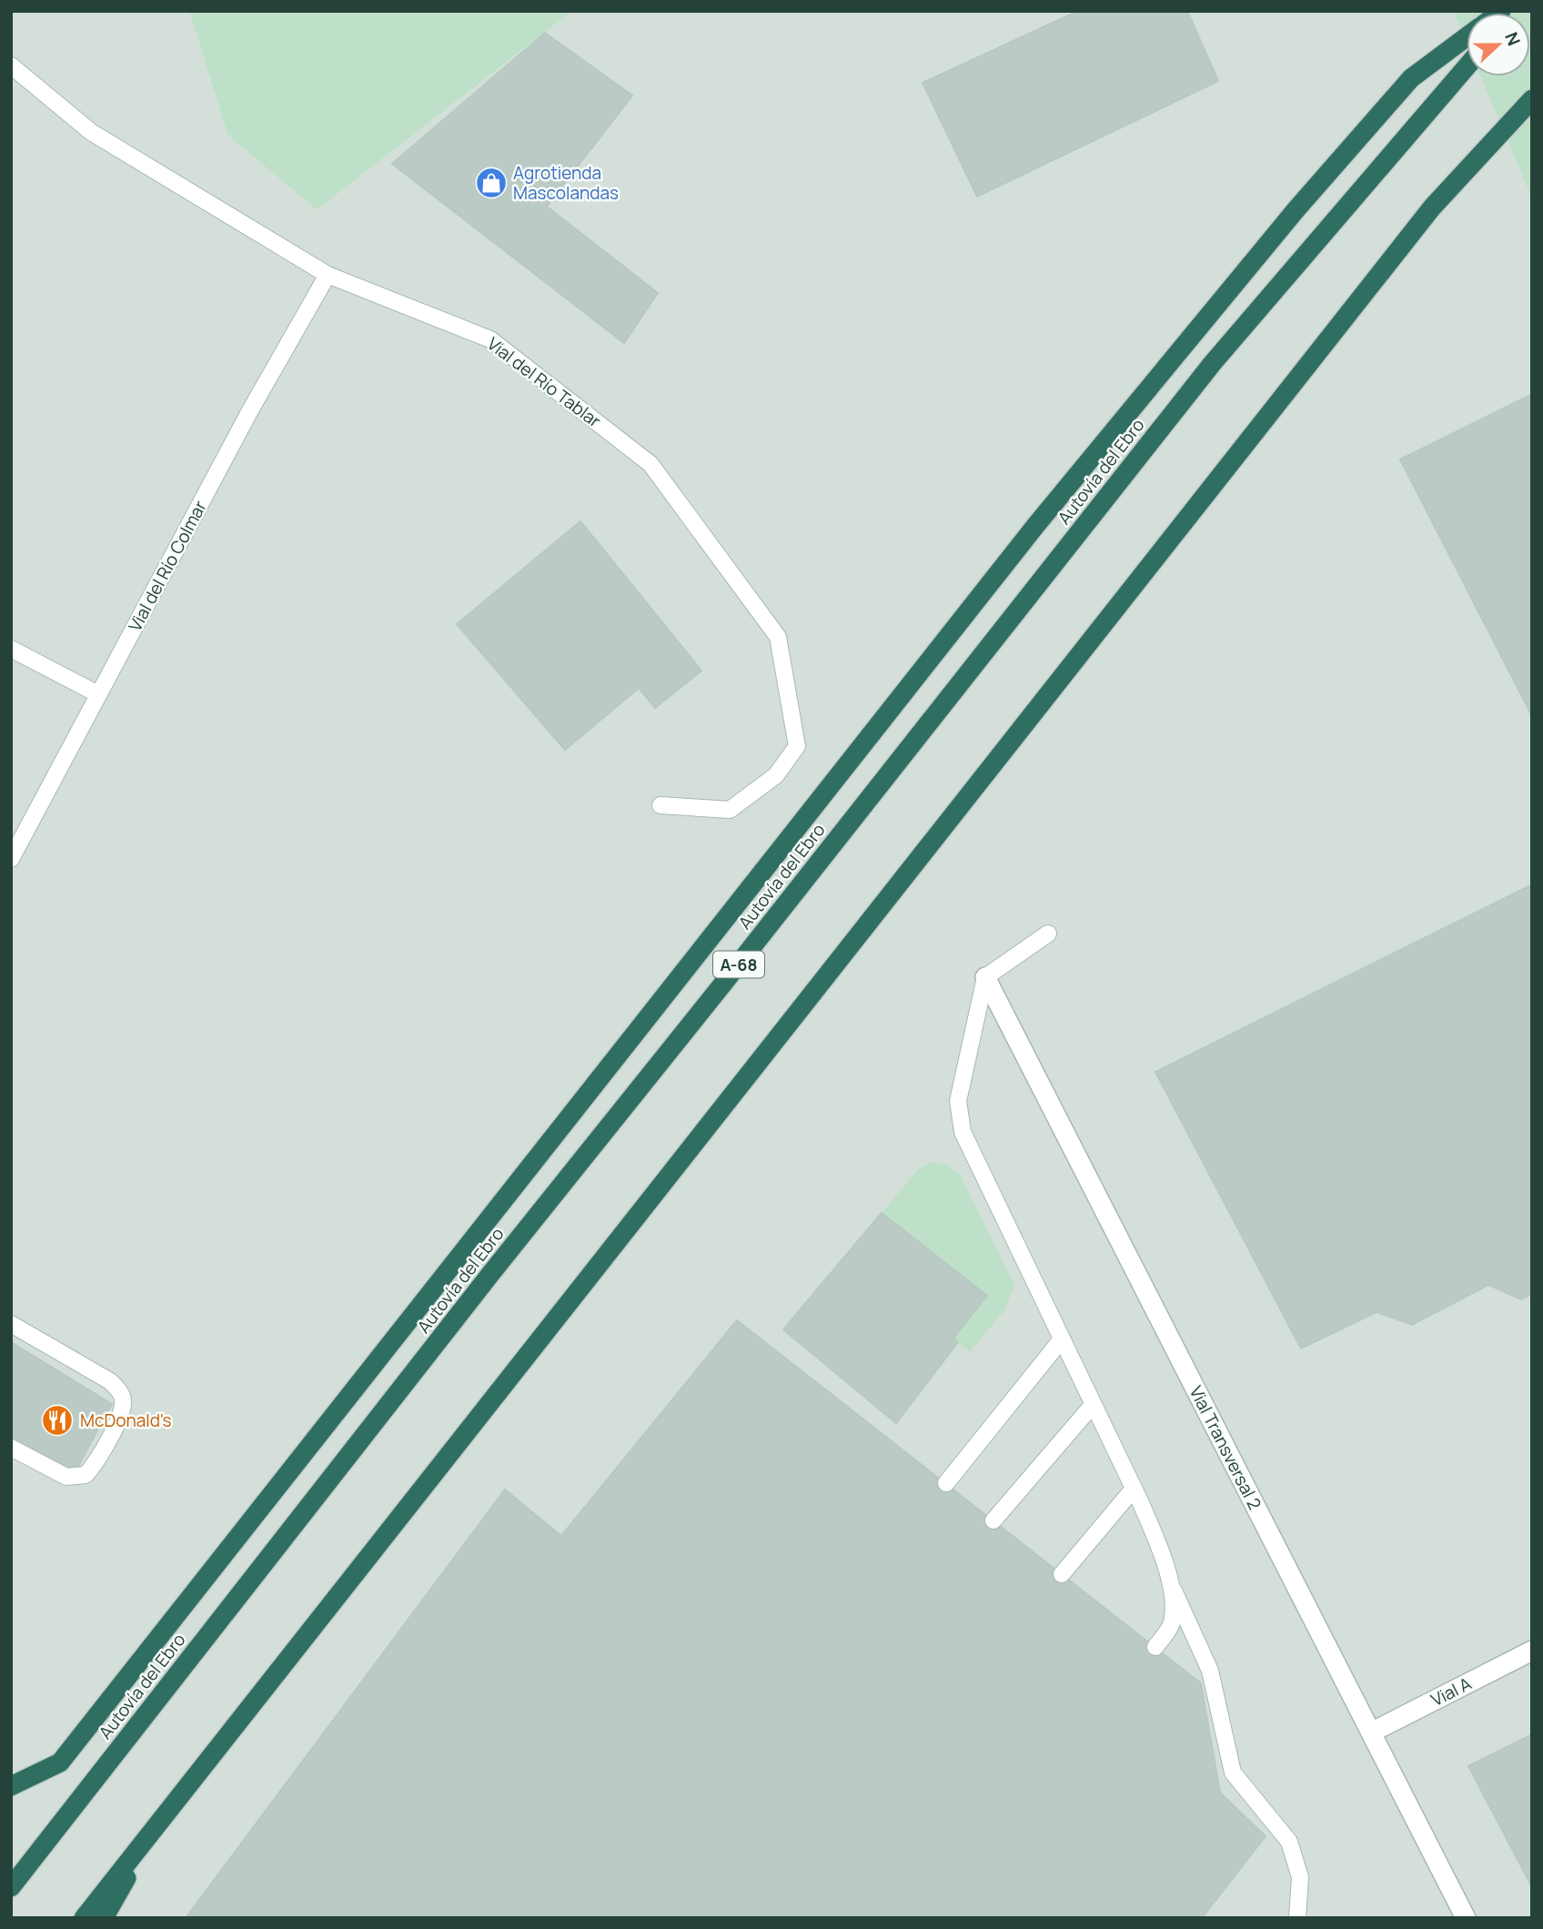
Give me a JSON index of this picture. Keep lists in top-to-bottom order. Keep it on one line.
{"streets":{"highway":["Autovía del Ebro","A-68"],"street":["Vial Transversal 2","Vial A"],"lane":["Vial del Río Tablar","Vial del Río Colmar"]},"crossings":[["Vial del Río Tablar","Vial del Río Colmar"],["Vial Transversal 2","Vial A"]],"places":{"shop":["Agrotienda Mascolandas"],"restaurant":["McDonald's"]},"north":"right"}
